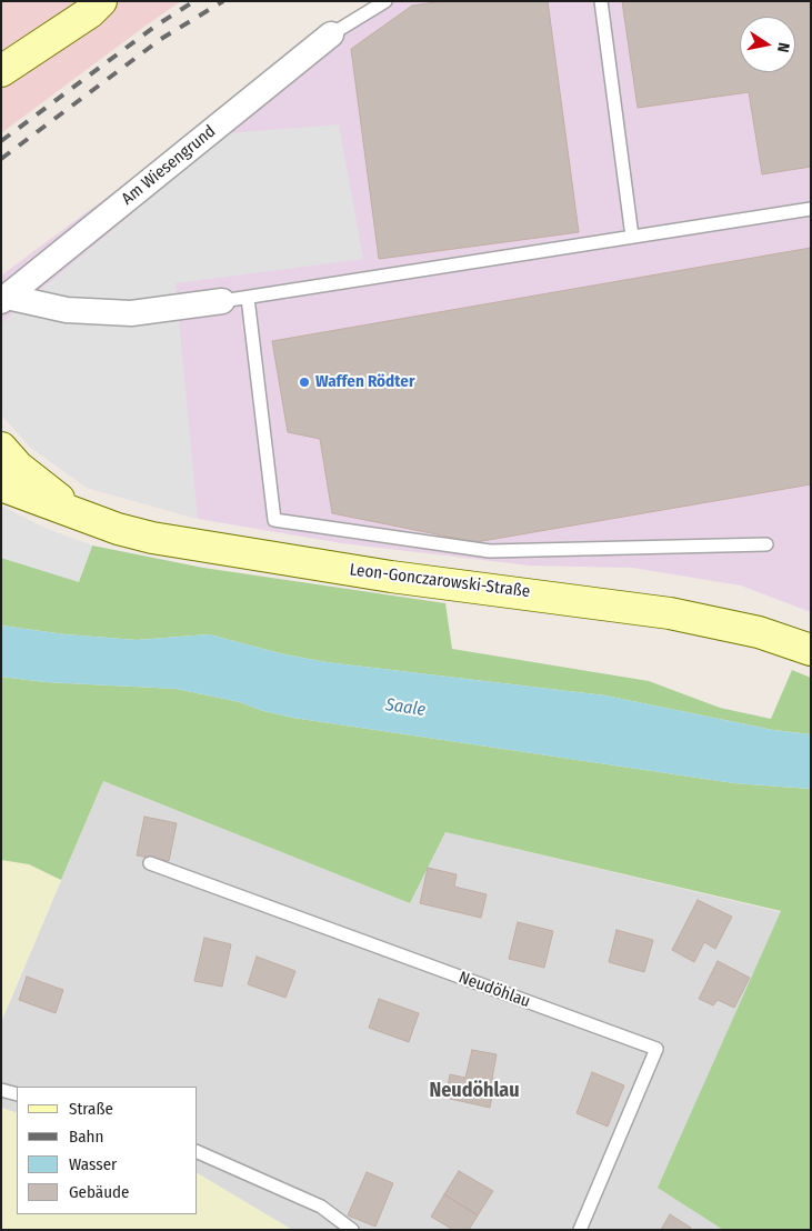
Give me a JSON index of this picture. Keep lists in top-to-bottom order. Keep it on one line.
{"streets":{"street":["Am Wiesengrund","Leon-Gonczarowski-Straße"],"lane":["Neudöhlau"]},"districts":["Neudöhlau"],"water":["Saale"],"places":["Waffen Rödter"],"legend":["Straße","Bahn","Wasser","Gebäude"],"north":"right"}
